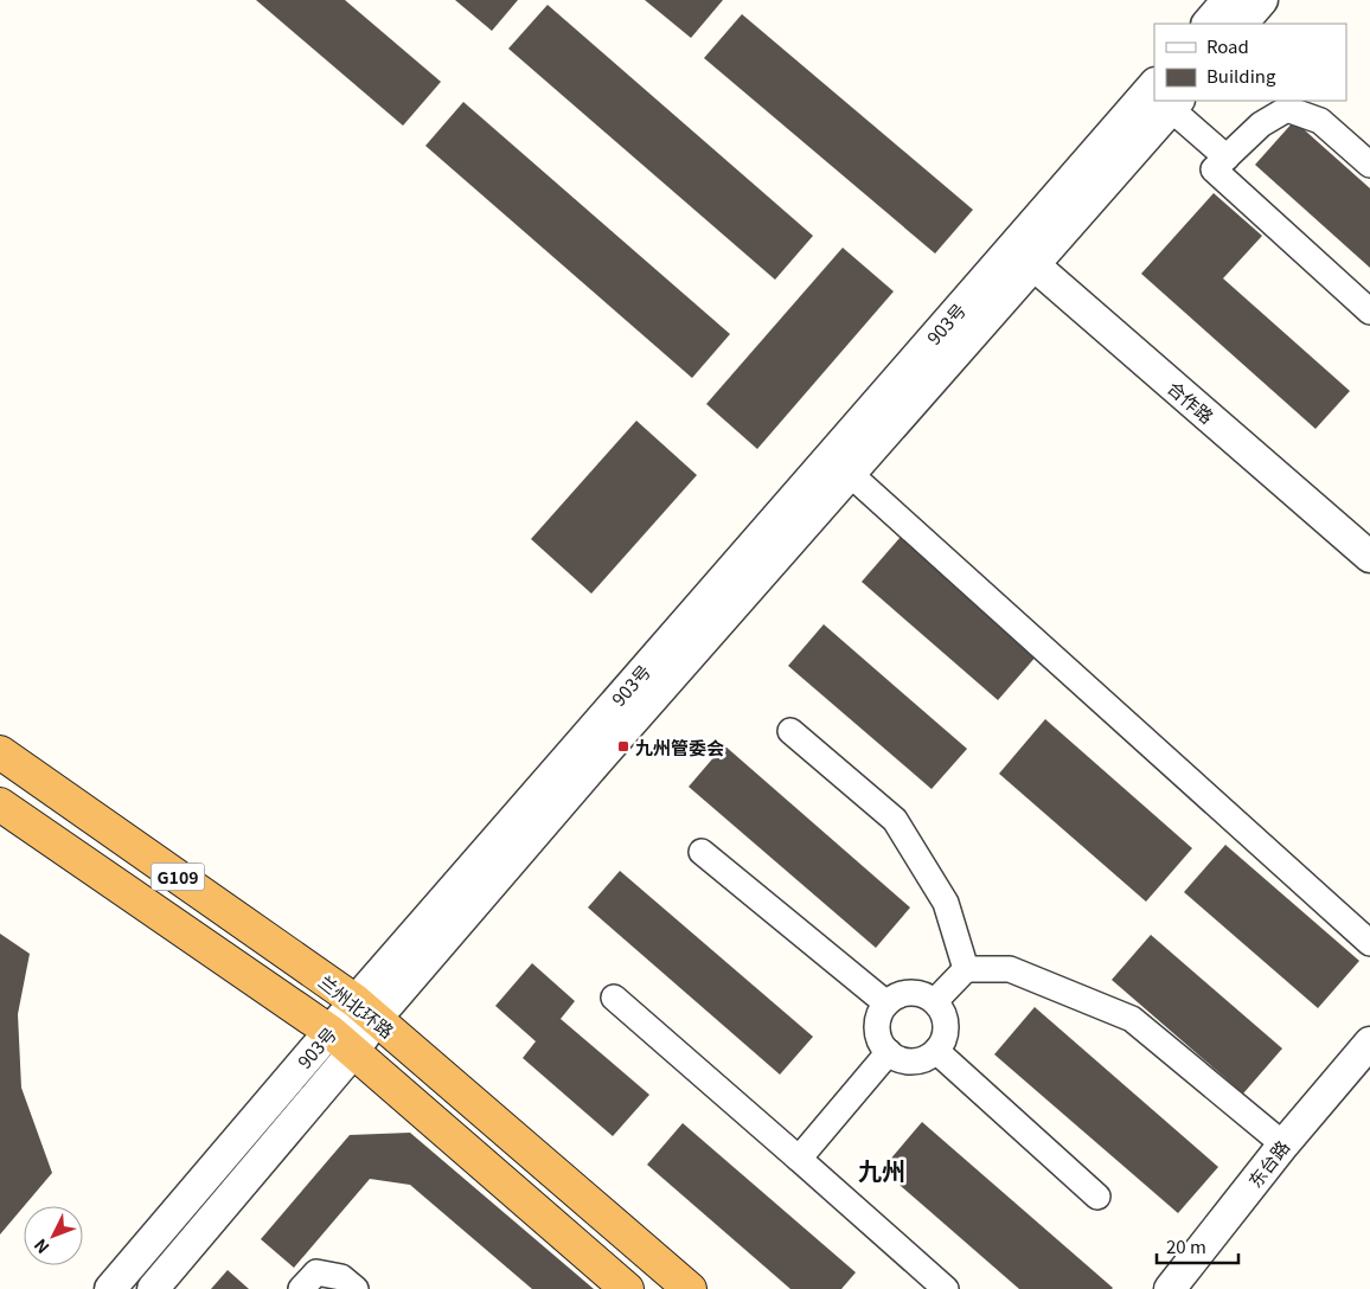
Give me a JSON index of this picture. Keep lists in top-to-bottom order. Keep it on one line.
{"streets":{"highway":["G109","兰州北环路"],"street":["903号","合作路","东台路"]},"crossings":[["903号","合作路"],["903号","兰州北环路"]],"districts":["九州"],"places":{"transit":["九州管委会"]},"legend":["Road","Building"],"scale_bar":"20 m","north":"bottom left"}
